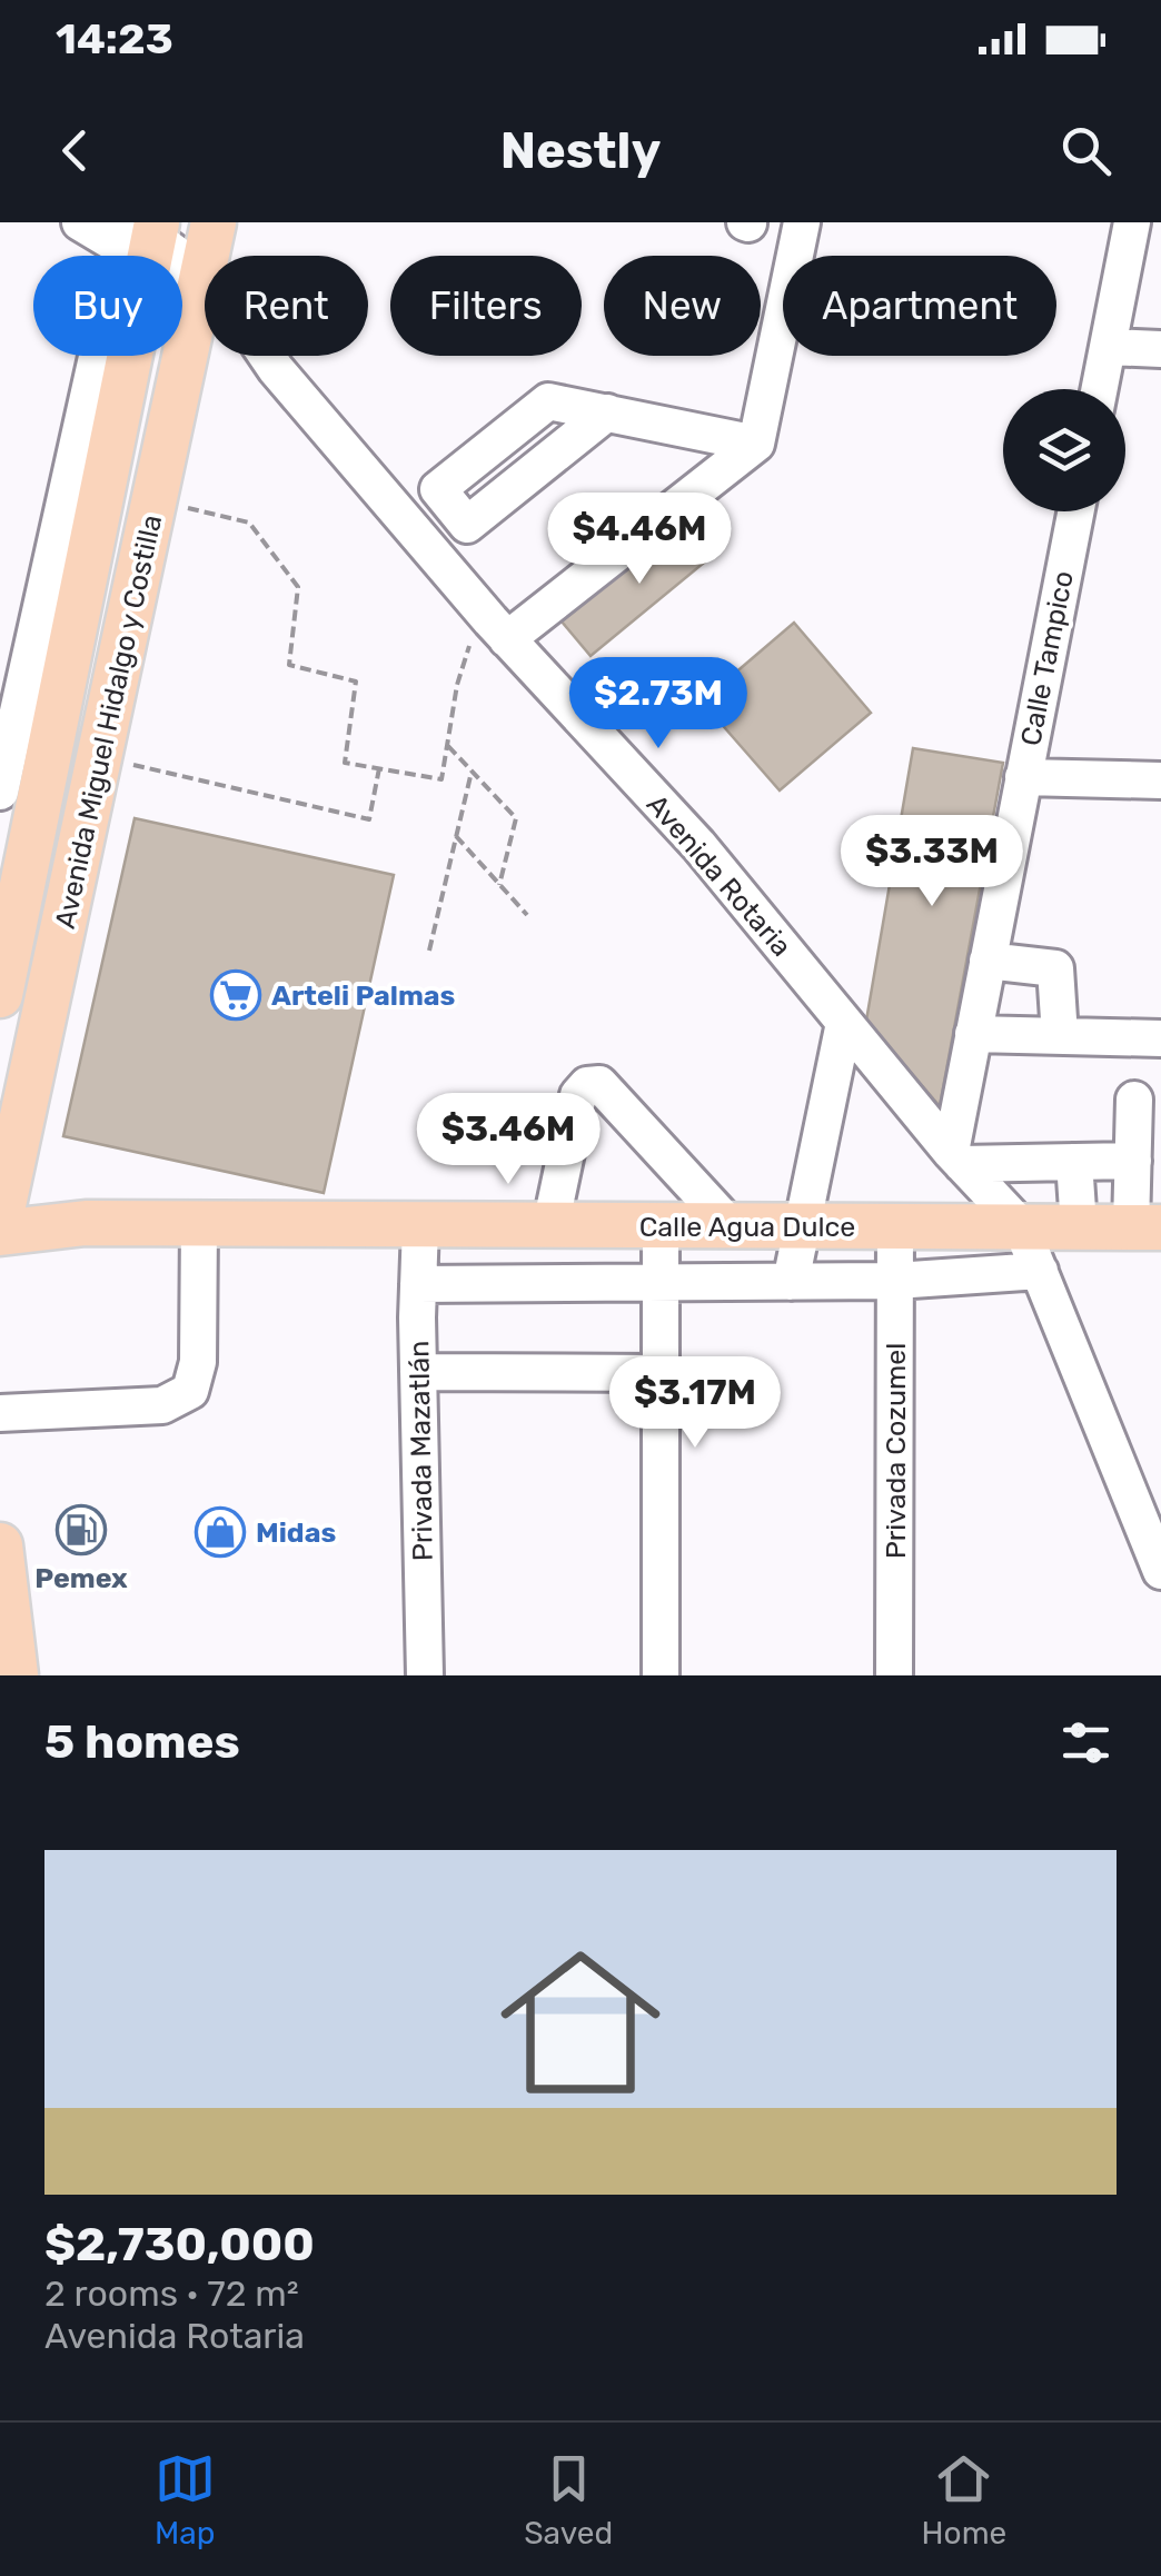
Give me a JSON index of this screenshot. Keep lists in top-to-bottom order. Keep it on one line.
{"streets":{"main road":["Avenida Miguel Hidalgo y Costilla","Calle Agua Dulce"],"street":["Calle Tampico","Avenida Rotaria","Privada Mazatlán","Privada Cozumel"]},"crossings":[["Calle Tampico","Avenida Rotaria"],["Avenida Miguel Hidalgo y Costilla","Avenida Rotaria"],["Avenida Rotaria","Calle Agua Dulce"],["Calle Agua Dulce","Privada Mazatlán"],["Calle Agua Dulce","Privada Cozumel"]],"places":{"supermarket":["Arteli Palmas"],"fuel station":["Pemex"],"shop":["Midas"]},"page":{"status":"14:23","header":"Nestly","chip":["Buy","Rent","Filters","New","Apartment"],"price":["$4.46M","$2.73M","$3.33M","$3.46M","$3.17M"],"heading":"5 homes","list":[{"name":"$2,730,000","note":"2 rooms · 72 m² · Avenida Rotaria"}],"tabs":["Map","Saved","Home"]}}
